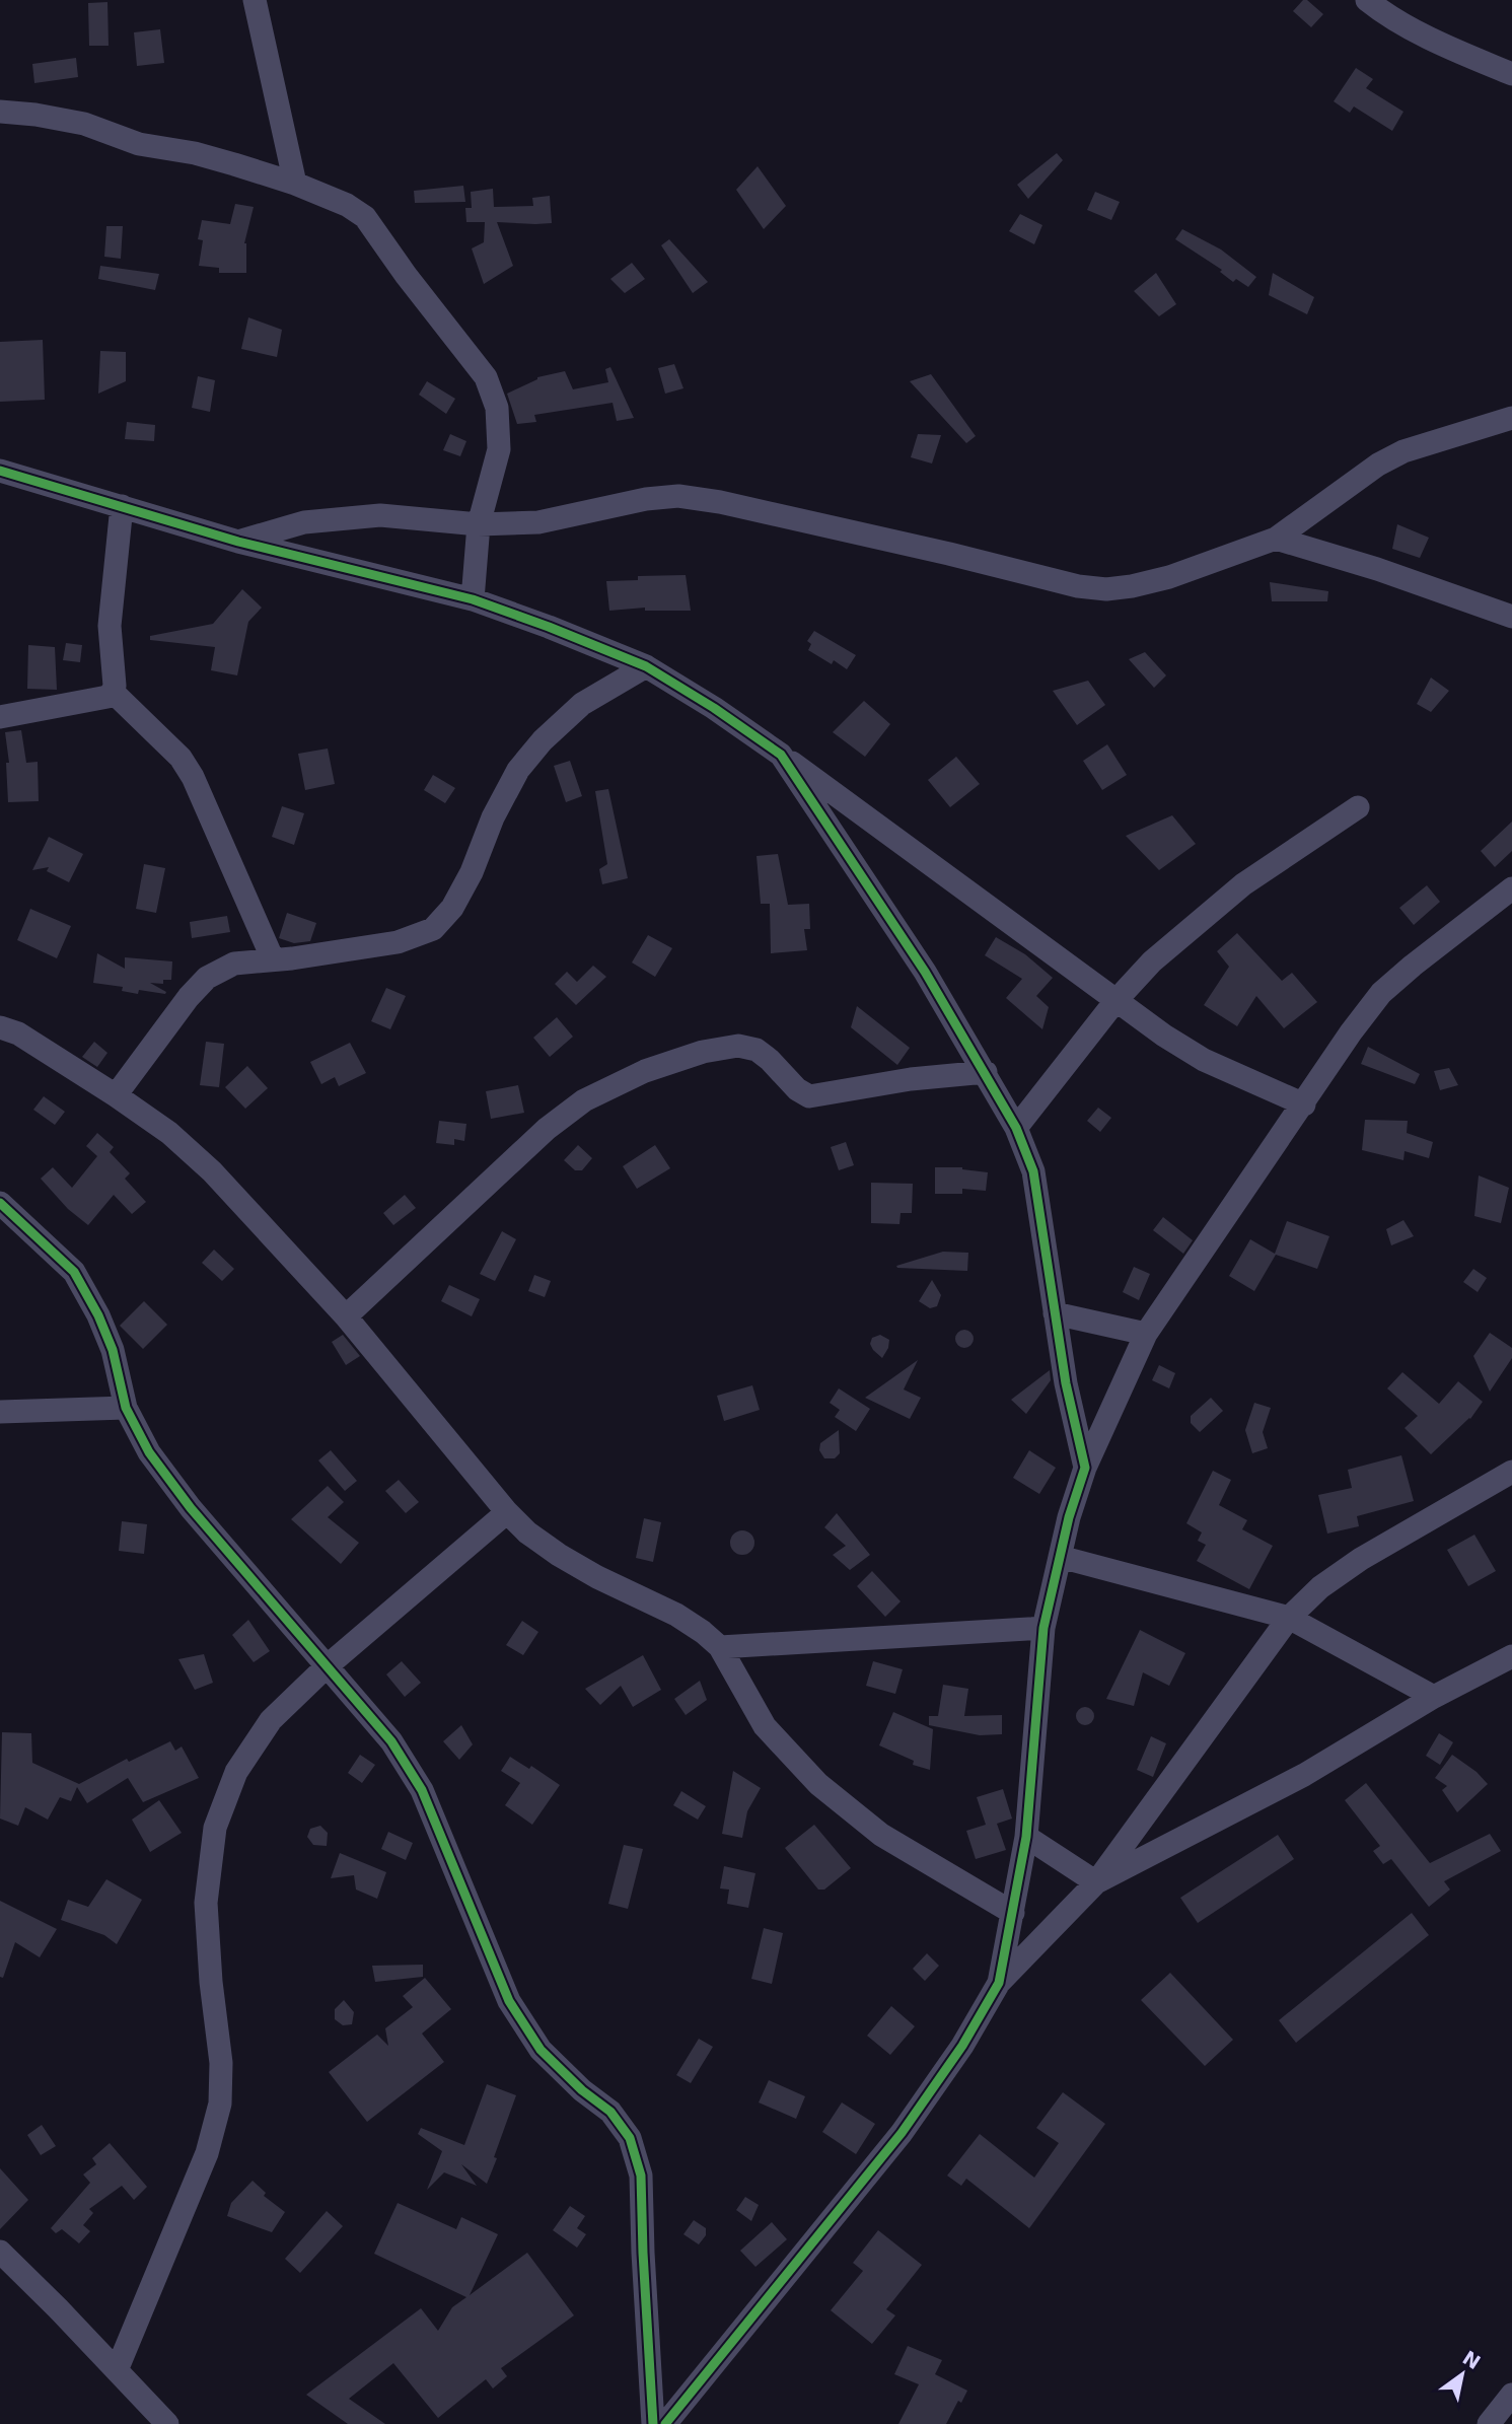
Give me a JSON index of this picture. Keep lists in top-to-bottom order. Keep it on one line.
{"north":"top right"}
